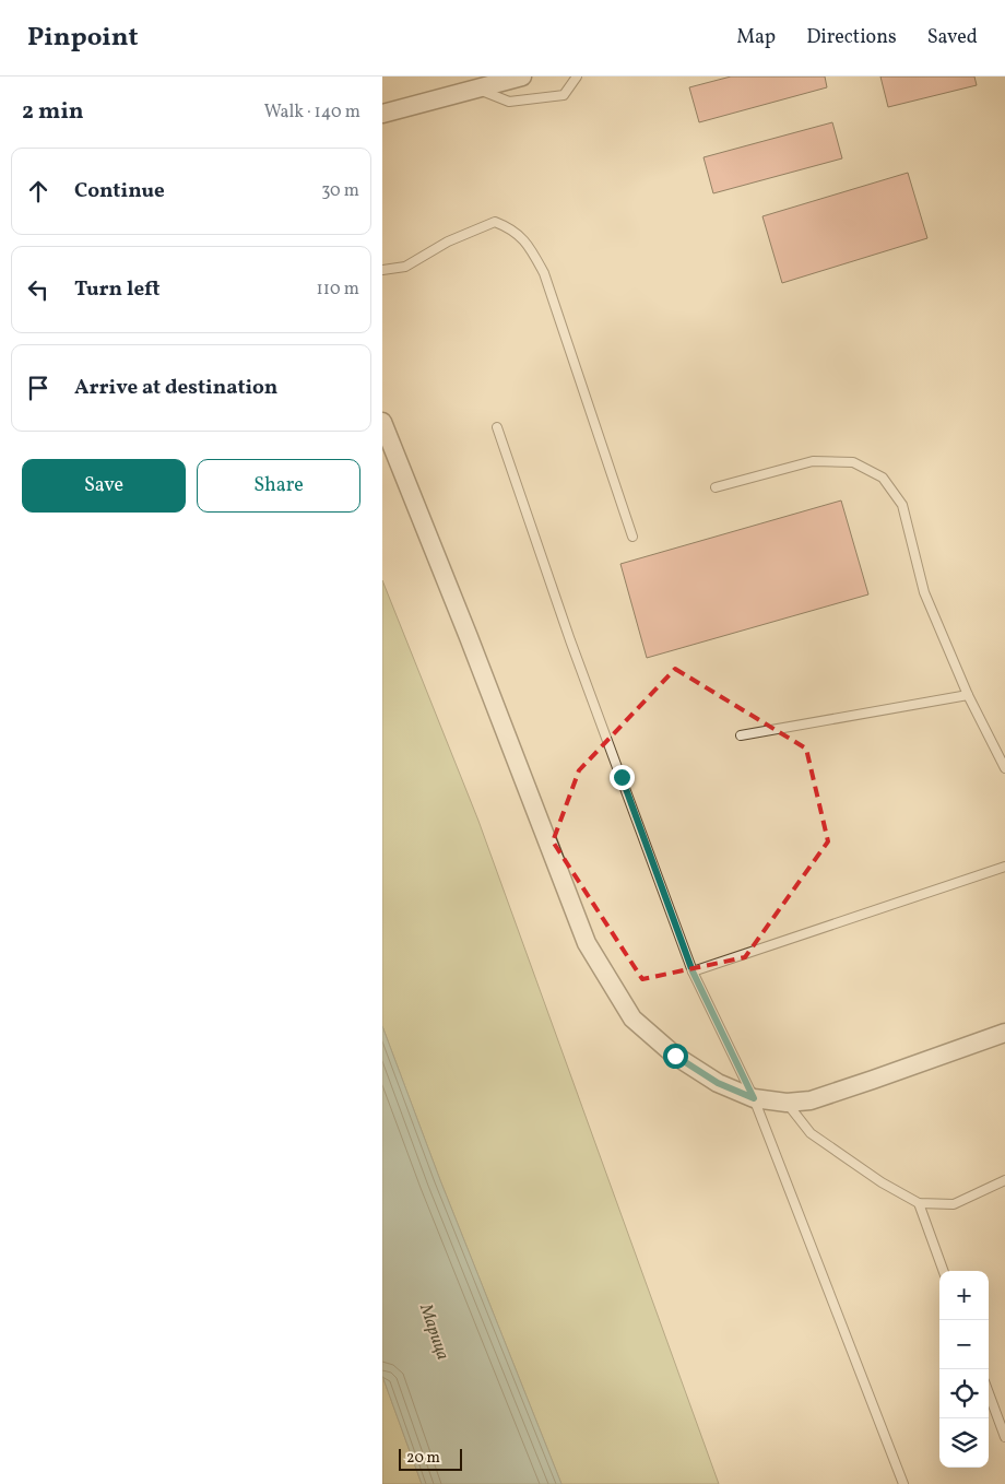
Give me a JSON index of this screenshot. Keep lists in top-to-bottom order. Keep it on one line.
{"water":["Марица"],"scale_bar":"20 m","page":{"header":"Pinpoint","nav":["Map","Directions","Saved"],"heading":["2 min","Walk · 140 m"],"list":[["Continue","30 m"],["Turn left","110 m"],"Arrive at destination"],"buttons":["Save","Share"],"map_buttons":["+","−"],"scale":"20 m"}}
